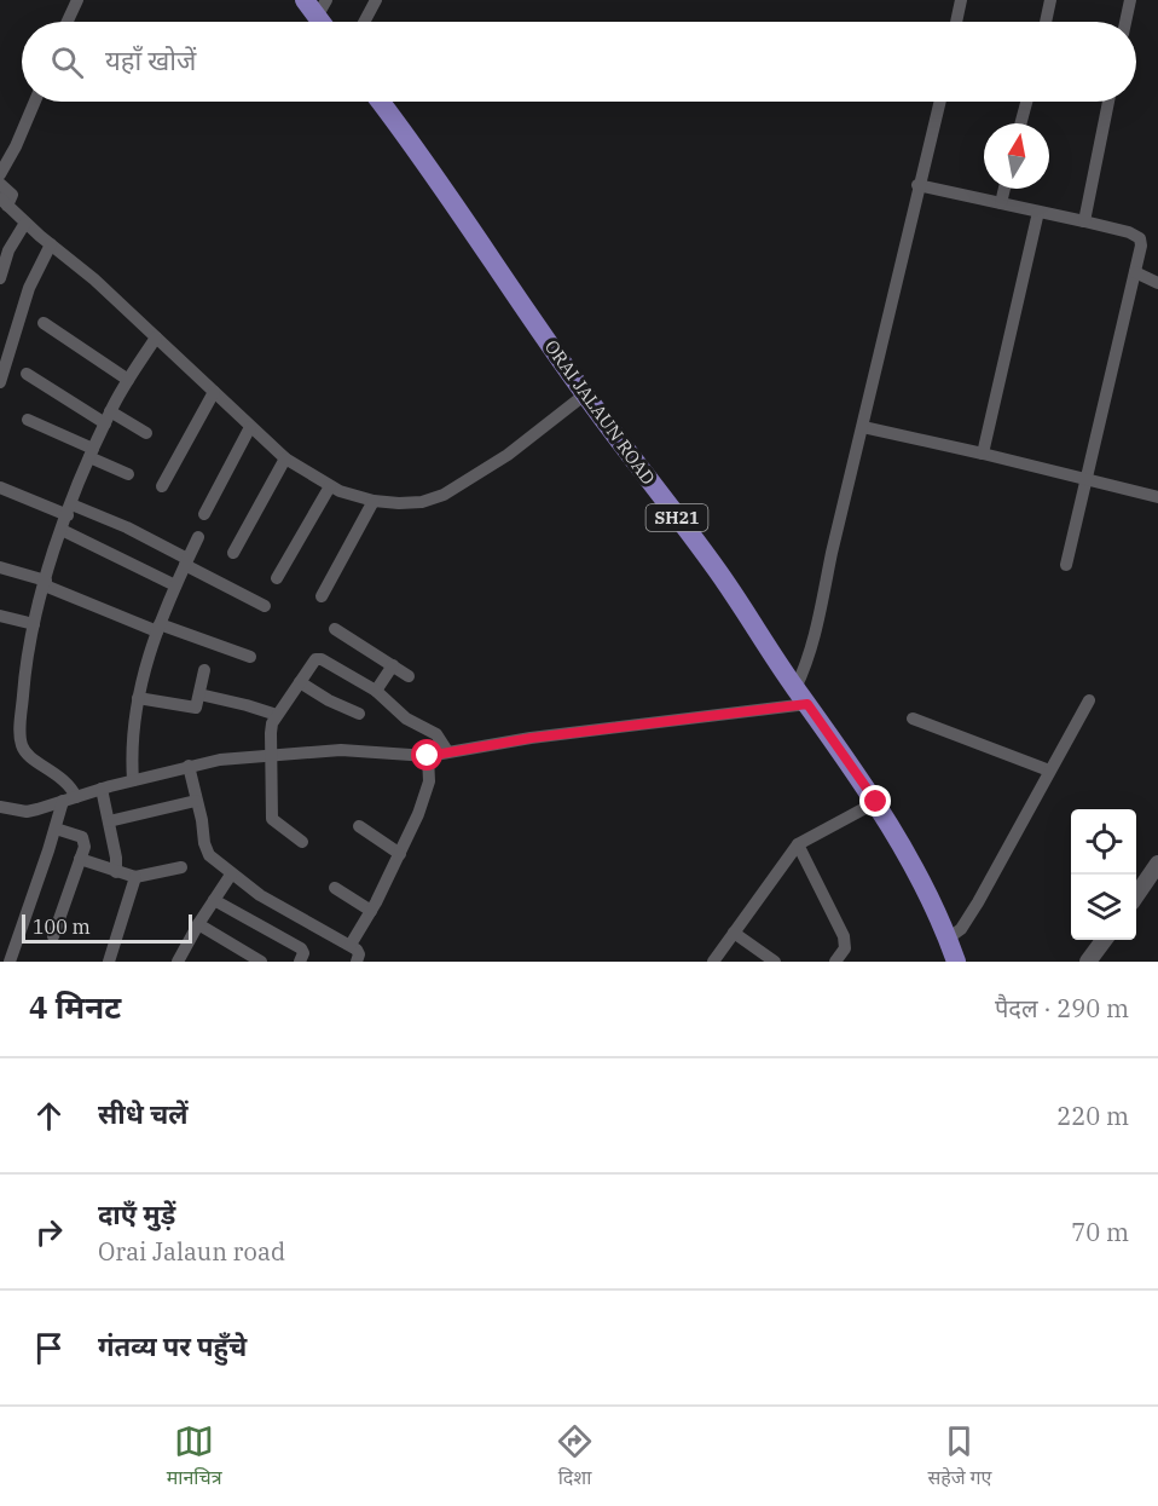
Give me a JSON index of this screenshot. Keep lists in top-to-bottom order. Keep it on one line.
{"streets":{"main road":["ORAI JALAUN ROAD","SH21"]},"scale_bar":"100 m","north":"top","page":{"search":"यहाँ खोजें","scale":"100 m","heading":["4 मिनट","पैदल · 290 m"],"list":[["सीधे चलें","220 m"],["दाएँ मुड़ें","Orai Jalaun road","70 m"],"गंतव्य पर पहुँचे"],"nav":["मानचित्र","दिशा","सहेजे गए"]}}
